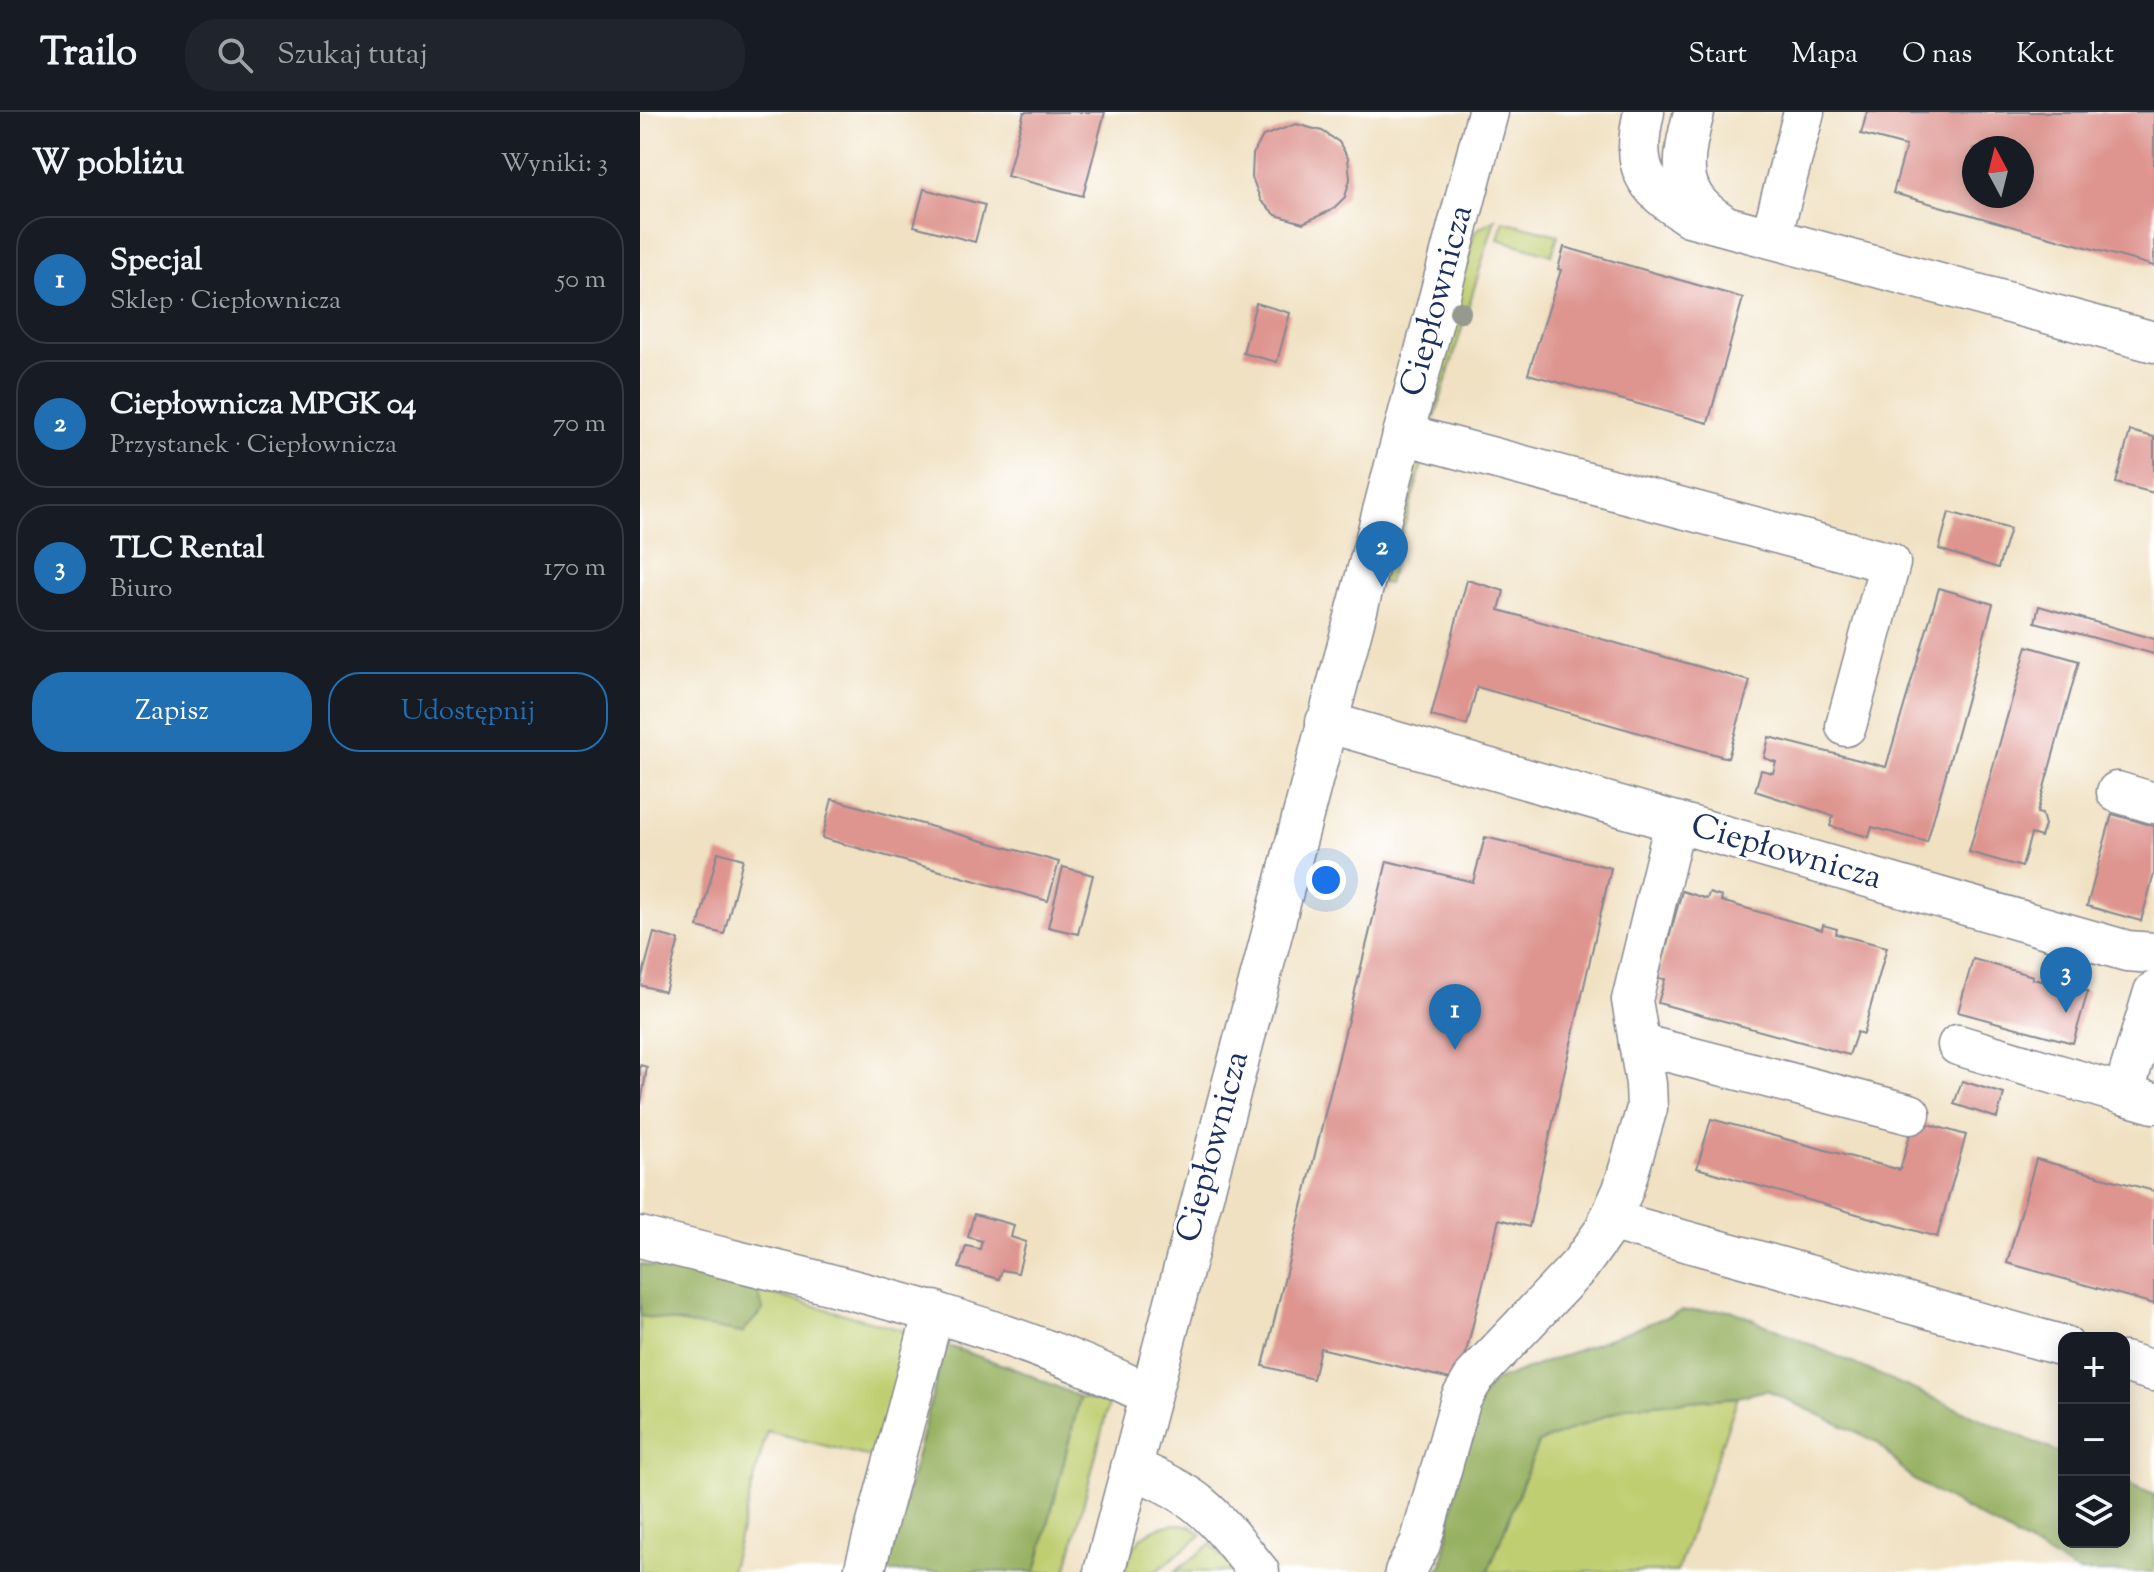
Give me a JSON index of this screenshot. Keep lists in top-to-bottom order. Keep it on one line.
{"streets":{"street":["Ciepłownicza"]},"north":"top","page":{"header":"Trailo","search":"Szukaj tutaj","nav":["Start","Mapa","O nas","Kontakt"],"heading":["W pobliżu","Wyniki: 3"],"list":[{"mark":"1","name":"Specjal","note":"Sklep · Ciepłownicza","value":"50 m"},{"mark":"2","name":"Ciepłownicza MPGK 04","note":"Przystanek · Ciepłownicza","value":"70 m"},{"mark":"3","name":"TLC Rental","note":"Biuro","value":"170 m"}],"pins":["2","3","1"],"buttons":["Zapisz","Udostępnij"],"map_buttons":["+","−"]}}
